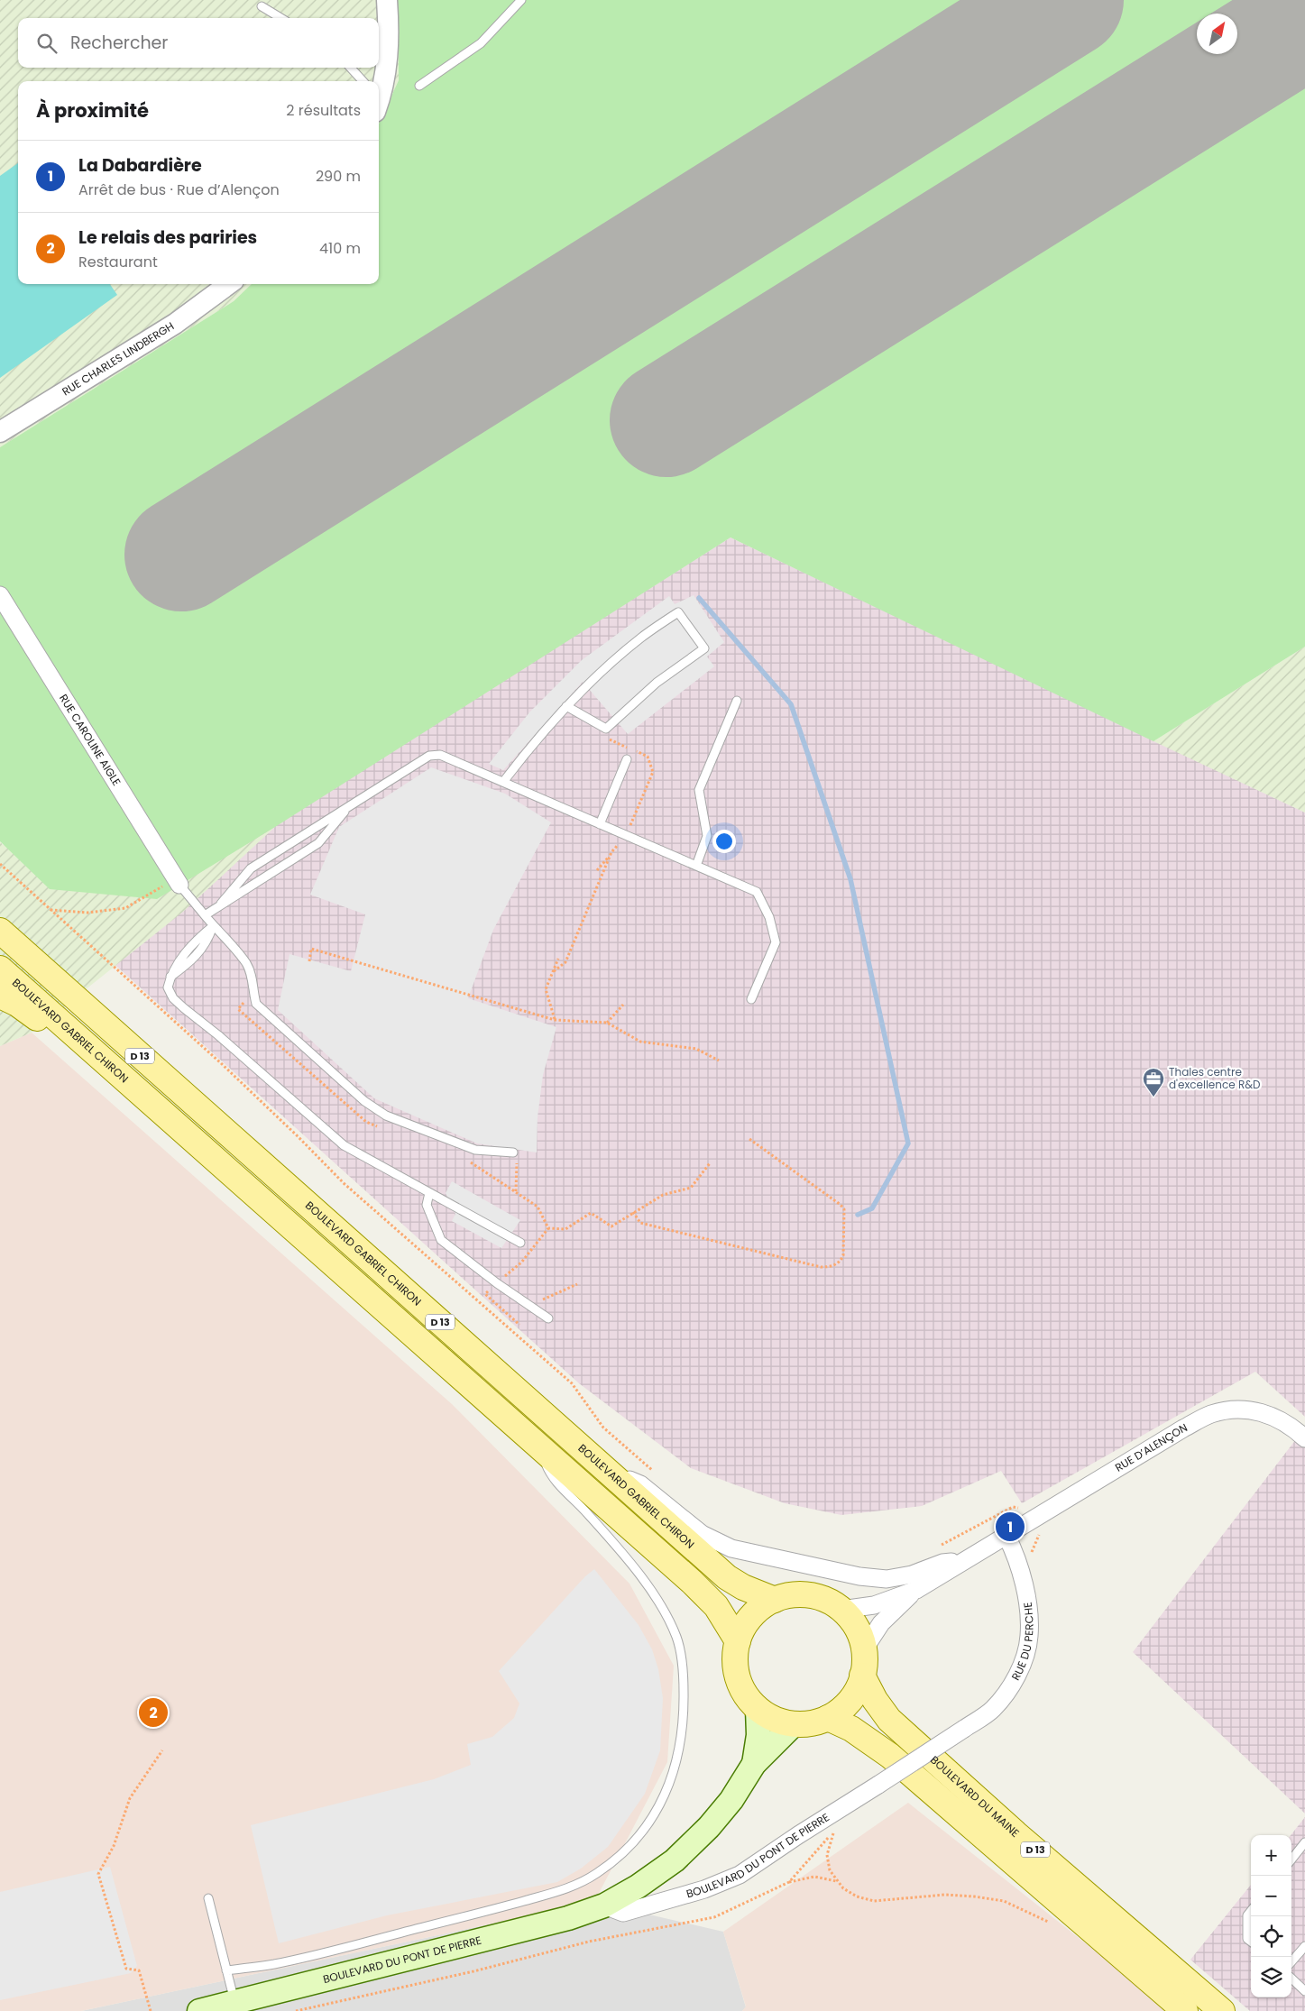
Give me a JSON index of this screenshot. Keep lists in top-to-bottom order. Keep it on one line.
{"streets":{"main road":["BOULEVARD GABRIEL CHIRON","D 13","BOULEVARD DU MAINE","BOULEVARD DU PONT DE PIERRE"],"street":["RUE CHARLES LINDBERGH","RUE CAROLINE AIGLE","RUE D’ALENÇON","RUE DU PERCHE"]},"crossings":[["BOULEVARD GABRIEL CHIRON","BOULEVARD DU MAINE"],["RUE D’ALENÇON","RUE DU PERCHE"],["RUE DU PERCHE","BOULEVARD DU PONT DE PIERRE"]],"places":{"office":["Thales centre d'excellence R&D"]},"north":"top right","page":{"search":"Rechercher","heading":["À proximité","2 résultats"],"list":[{"mark":"1","name":"La Dabardière","note":"Arrêt de bus · Rue d’Alençon","value":"290 m"},{"mark":"2","name":"Le relais des pariries","note":"Restaurant","value":"410 m"}],"pins":["1","2"],"map_buttons":["+","−"]}}
